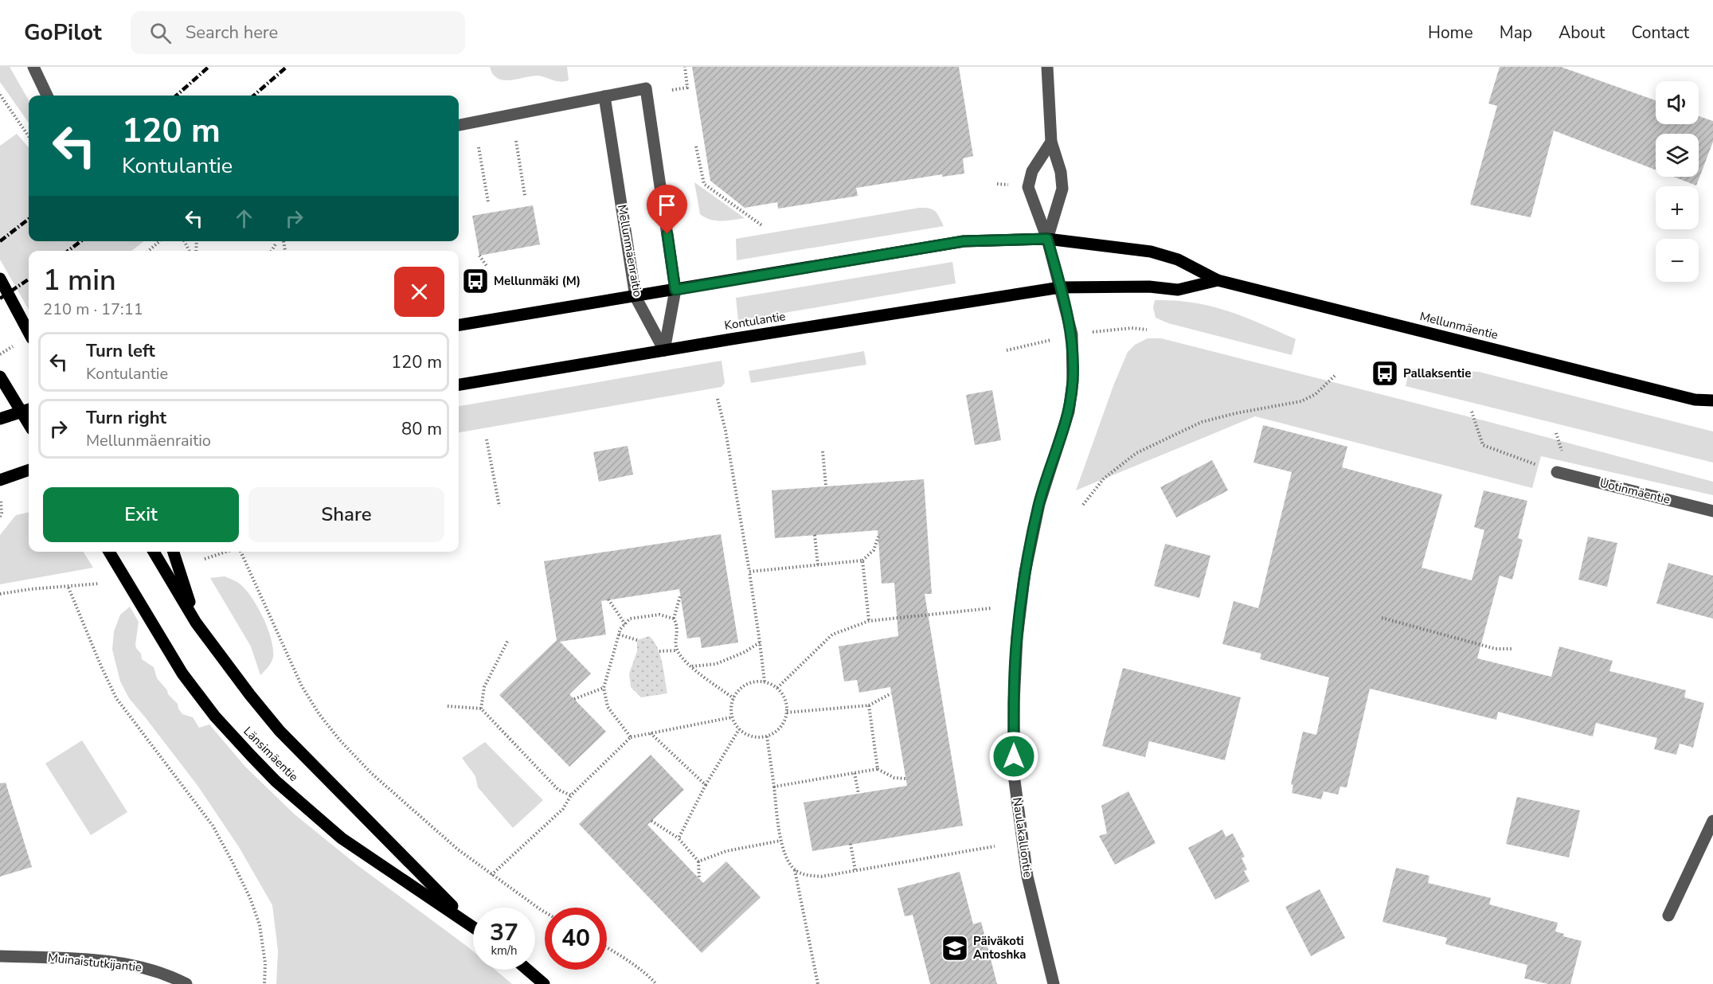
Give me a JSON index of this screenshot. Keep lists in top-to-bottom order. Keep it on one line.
{"streets":{"main road":["Kontulantie","Mellunmäentie","Länsimäentie"],"street":["Mellunmäenraitio","Uotinmäentie","Naulakalliontie","Muinaistutkijantie"]},"crossings":[["Mellunmäenraitio","Kontulantie"],["Kontulantie","Mellunmäentie"],["Kontulantie","Naulakalliontie"],["Mellunmäentie","Naulakalliontie"]],"places":{"bus stop":["Mellunmäki (M)","Pallaksentie"],"school or university":["Päiväkoti Antoshka"]},"page":{"header":"GoPilot","search":"Search here","nav":["Home","Map","About","Contact"],"map_buttons":["+","−"],"turn":["120 m","Kontulantie"],"heading":["1 min","210 m · 17:11"],"list":[{"name":"Turn left","note":"Kontulantie","value":"120 m"},{"name":"Turn right","note":"Mellunmäenraitio","value":"80 m"}],"buttons":["Exit","Share"],"speed":"37 km/h","limit":"40"}}
